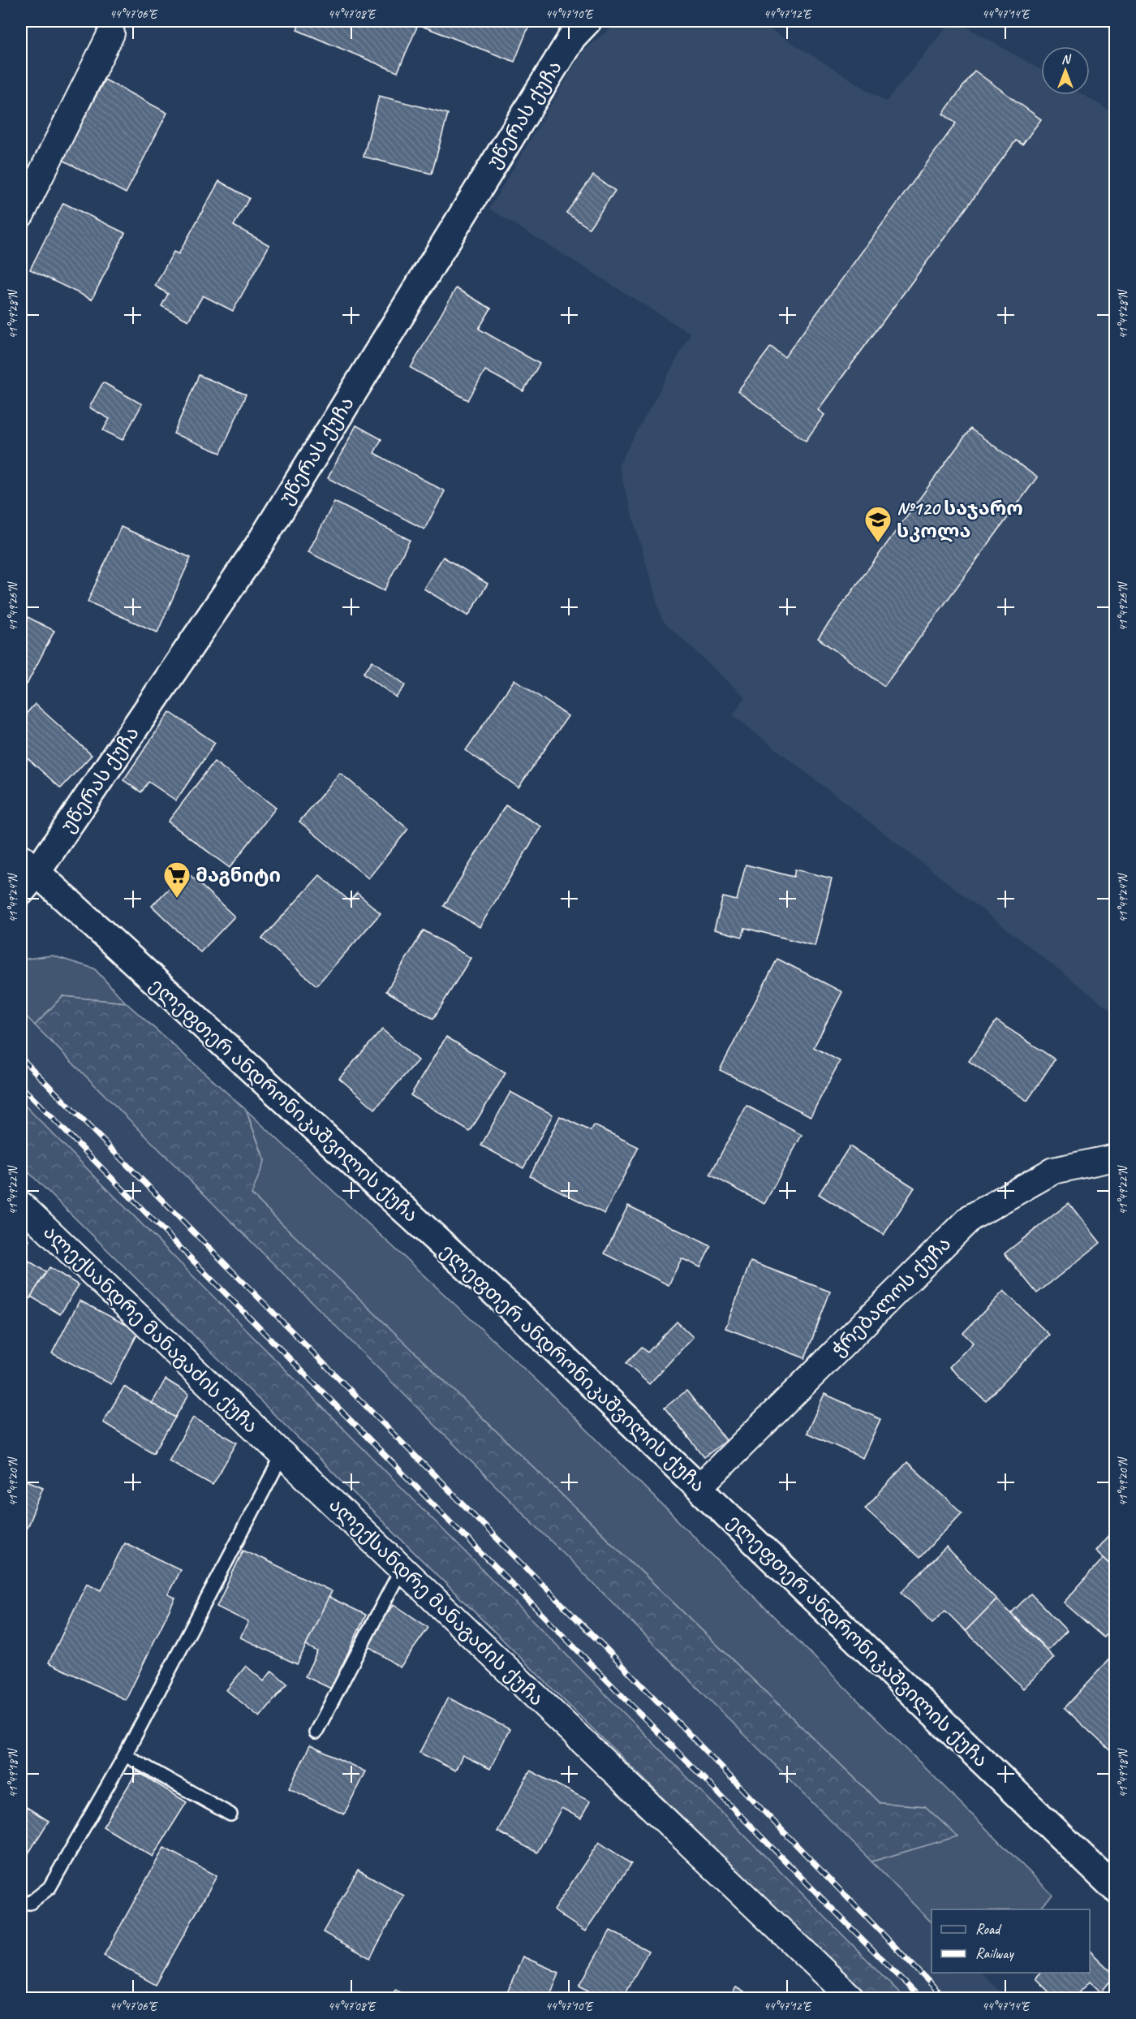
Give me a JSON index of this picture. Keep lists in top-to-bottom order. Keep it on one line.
{"streets":{"main road":["უწერას ქუჩა","ელეფთერ ანდრონიკაშვილის ქუჩა"],"street":["ჭრებალოს ქუჩა","ალექსანდრე მანაგაძის ქუჩა"]},"crossings":[["უწერას ქუჩა","ელეფთერ ანდრონიკაშვილის ქუჩა"],["ელეფთერ ანდრონიკაშვილის ქუჩა","ჭრებალოს ქუჩა"]],"places":{"school or university":["№120 საჯარო სკოლა"],"supermarket":["მაგნიტი"]},"legend":["Road","Railway"],"north":"top","coordinates":["44°47'06\"E","44°47'08\"E","44°47'10\"E","44°47'12\"E","44°47'14\"E","41°49'28\"N","41°49'26\"N","41°49'24\"N","41°49'22\"N","41°49'20\"N","41°49'18\"N"]}
